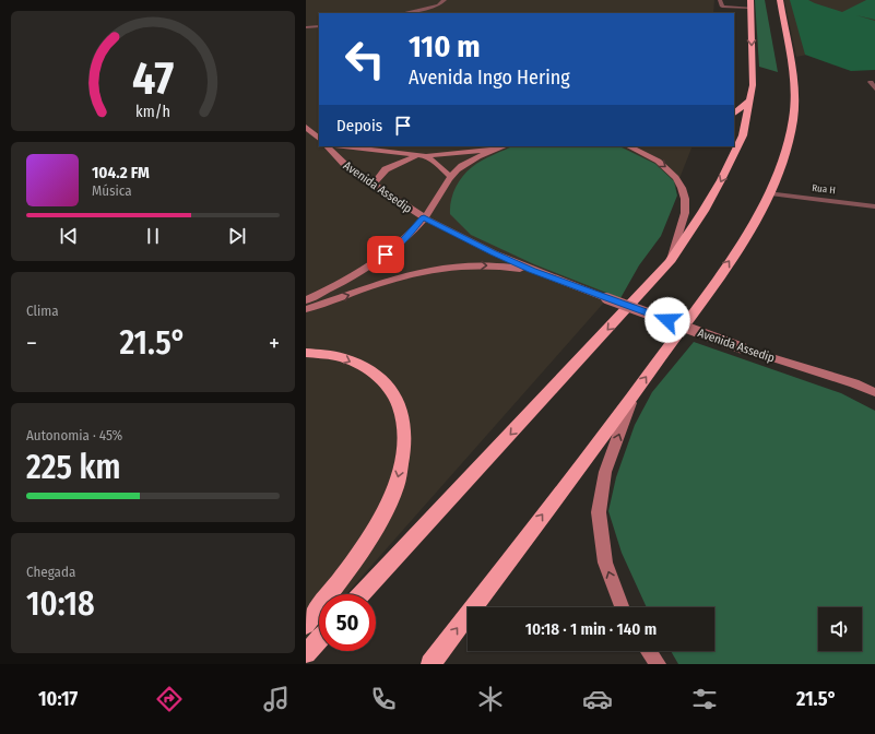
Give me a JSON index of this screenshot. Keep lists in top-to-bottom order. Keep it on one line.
{"streets":{"main road":["Avenida Assedip"],"street":["Rua H"]},"page":{"turn":["110 m","Avenida Ingo Hering"],"then":"Depois","song":["104.2 FM","Música"],"tile":["Clima",["Autonomia · 45%","225 km"],["Chegada","10:18"]],"heat":["−","21.5°","+"],"limit":"50","trip":"10:18 · 1 min · 140 m","tabs":["10:17","21.5°"],"gauge":["47","km/h"]}}
